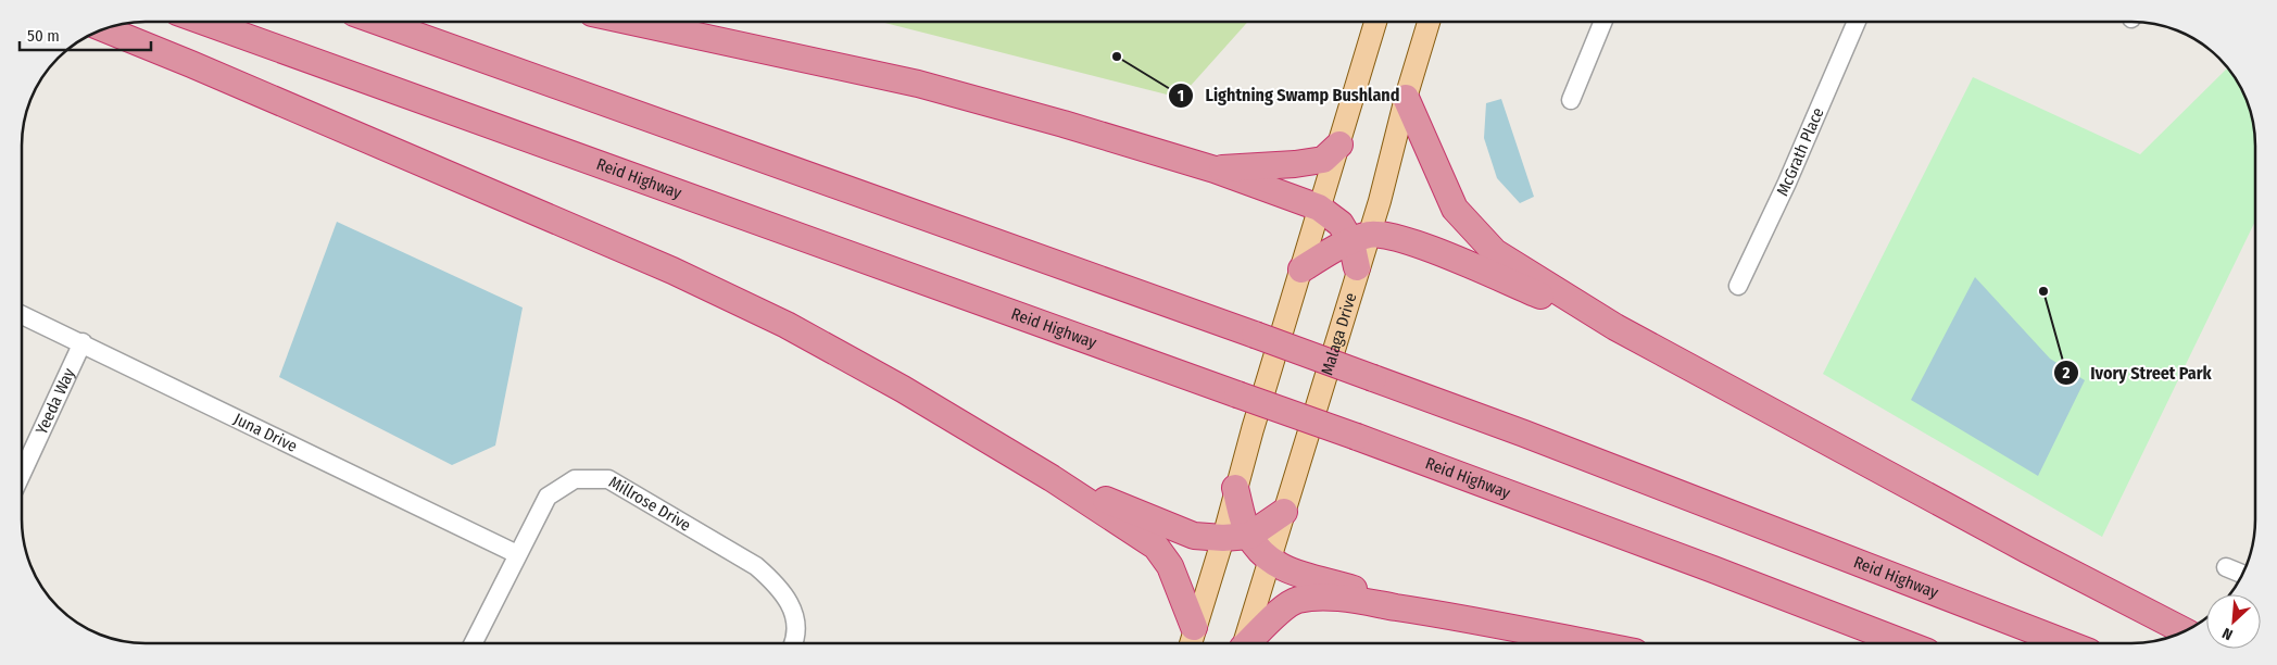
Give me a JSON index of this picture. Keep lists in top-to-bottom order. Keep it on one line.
{"streets":{"highway":["Reid Highway"],"main road":["Malaga Drive"],"street":["McGrath Place","Yeeda Way","Juna Drive","Millrose Drive"]},"crossings":[["Yeeda Way","Juna Drive"],["Juna Drive","Millrose Drive"]],"places":["Lightning Swamp Bushland","Ivory Street Park"],"scale_bar":"50 m","north":"bottom left"}
